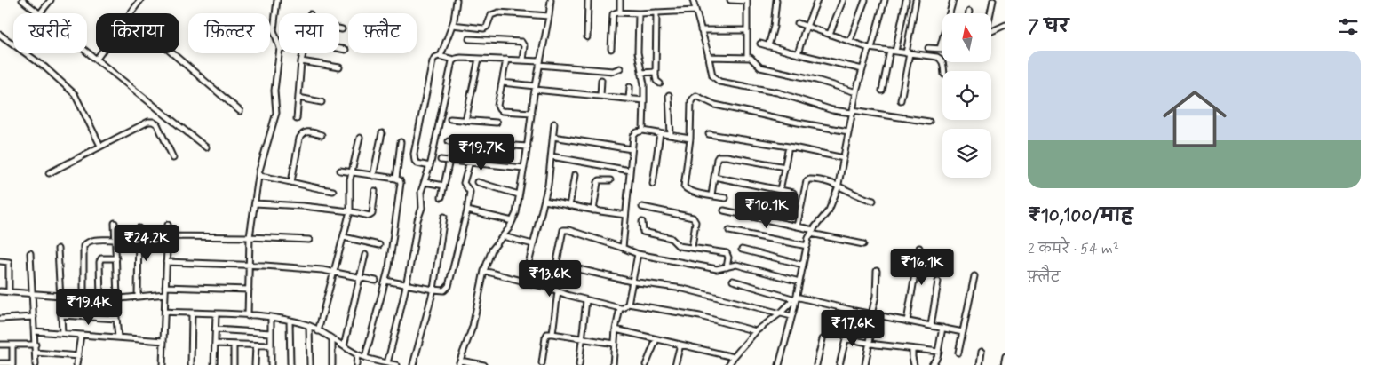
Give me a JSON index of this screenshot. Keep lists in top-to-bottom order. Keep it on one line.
{"north":"top","page":{"heading":"7 घर","chip":["खरीदें","किराया","फ़िल्टर","नया","फ़्लैट"],"list":[{"name":"₹10,100/माह","note":"2 कमरे · 54 m² · फ़्लैट"}],"price":["₹19.7K","₹10.1K","₹24.2K","₹16.1K","₹13.6K","₹19.4K","₹17.6K"]}}
